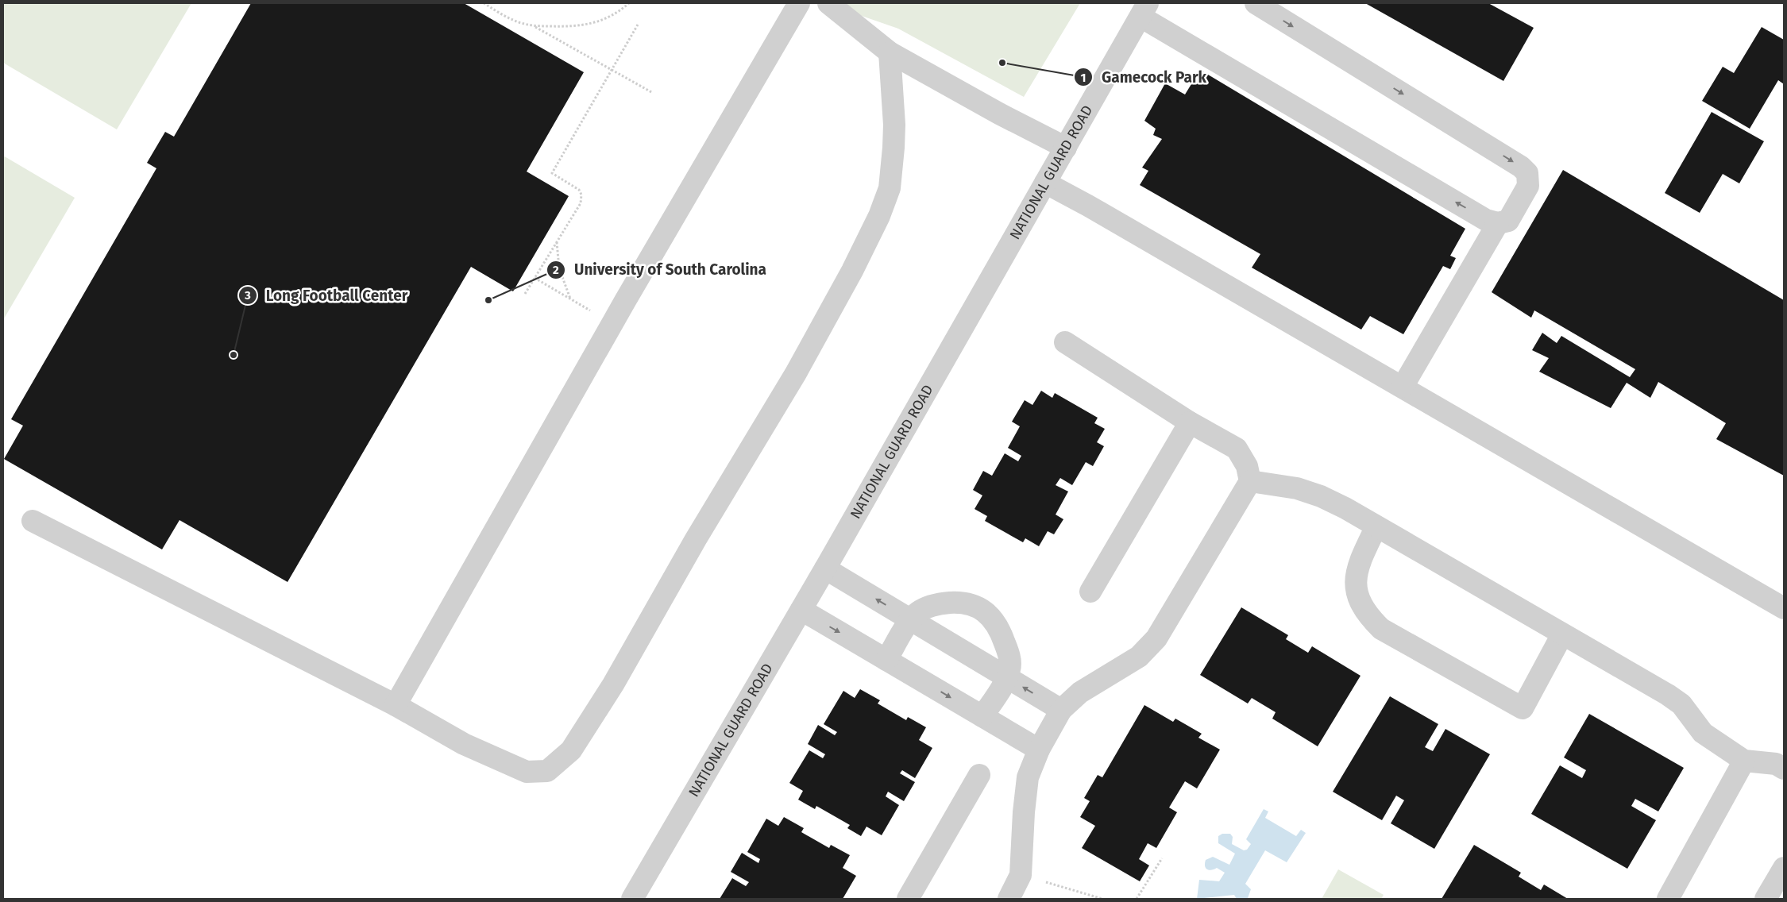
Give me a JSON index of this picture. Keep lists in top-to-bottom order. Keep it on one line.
{"streets":{"street":["NATIONAL GUARD ROAD"]},"places":["Gamecock Park","University of South Carolina","Long Football Center"]}
